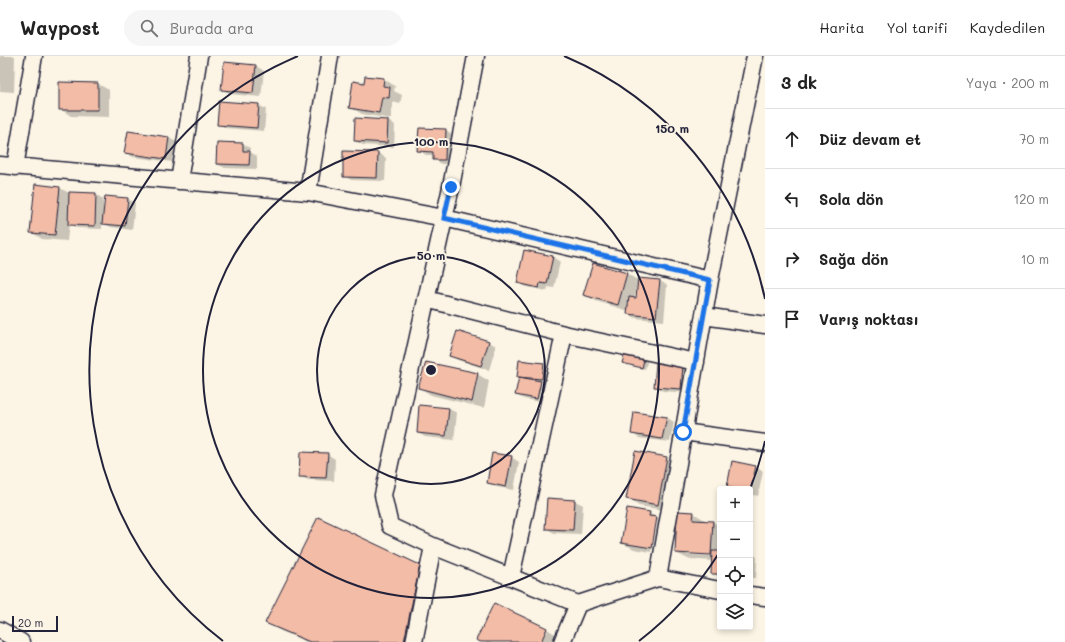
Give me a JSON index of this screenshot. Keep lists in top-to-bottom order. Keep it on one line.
{"scale_bar":"20 m","page":{"header":"Waypost","search":"Burada ara","nav":["Harita","Yol tarifi","Kaydedilen"],"heading":["3 dk","Yaya · 200 m"],"list":[["Düz devam et","70 m"],["Sola dön","120 m"],["Sağa dön","10 m"],"Varış noktası"],"map_buttons":["+","−"],"scale":"20 m"},"rings":["150 m","100 m","50 m"]}
